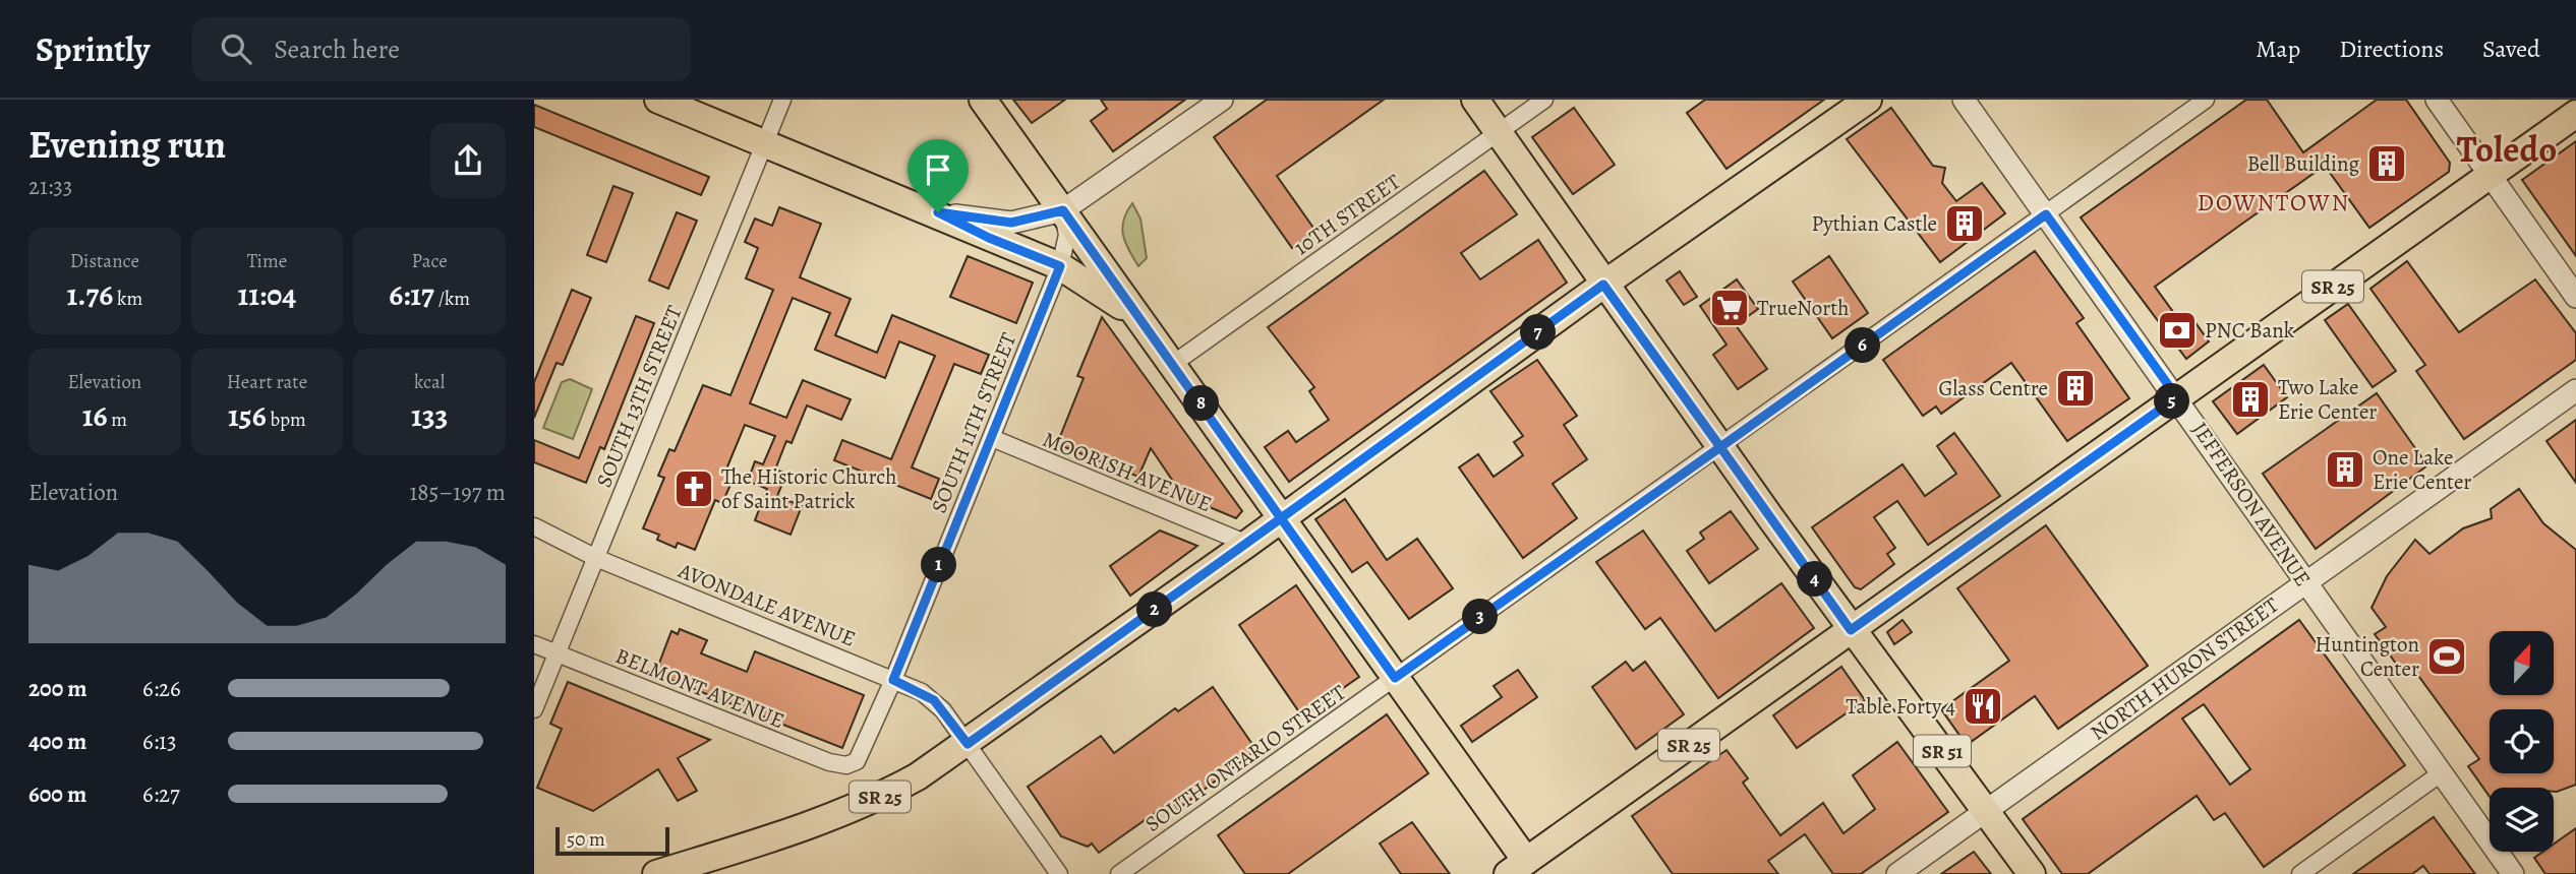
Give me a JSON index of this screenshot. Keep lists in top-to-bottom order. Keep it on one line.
{"streets":{"main road":["SR 25","SR 51"],"street":["10TH STREET","SOUTH 13TH STREET","SOUTH 11TH STREET","MOORISH AVENUE","JEFFERSON AVENUE","AVONDALE AVENUE","NORTH HURON STREET","BELMONT AVENUE","SOUTH ONTARIO STREET"]},"crossings":[["10TH STREET","SR 51"],["SR 25","MOORISH AVENUE"],["SR 25","JEFFERSON AVENUE"],["SR 25","AVONDALE AVENUE"],["SR 25","SR 51"],["SOUTH 13TH STREET","AVONDALE AVENUE"],["SOUTH 13TH STREET","BELMONT AVENUE"],["SOUTH 11TH STREET","MOORISH AVENUE"],["SOUTH 11TH STREET","AVONDALE AVENUE"],["SOUTH 11TH STREET","BELMONT AVENUE"],["JEFFERSON AVENUE","NORTH HURON STREET"],["JEFFERSON AVENUE","SOUTH ONTARIO STREET"],["NORTH HURON STREET","SR 51"],["SR 51","SOUTH ONTARIO STREET"]],"districts":["Toledo","DOWNTOWN"],"places":{"building":["Bell Building","Pythian Castle","Glass Centre","Two Lake Erie Center","One Lake Erie Center"],"supermarket":["TrueNorth"],"bank":["PNC Bank"],"church":["The Historic Church of Saint Patrick"],"sports":["Huntington Center"],"restaurant":["Table Forty 4"]},"scale_bar":"50 m","north":"top","page":{"header":"Sprintly","search":"Search here","nav":["Map","Directions","Saved"],"heading":["Evening run","21:33"],"stats":[["Distance","1.76 km"],["Time","11:04"],["Pace","6:17 /km"],["Elevation","16 m"],["Heart rate","156 bpm"],["kcal","133"]],"pins":["7","6","5","8","1","4","2","3"],"chart":["Elevation","185–197 m"],"list":[{"name":"200 m","note":"6:26"},{"name":"400 m","note":"6:13"},{"name":"600 m","note":"6:27"}],"scale":"50 m"}}
